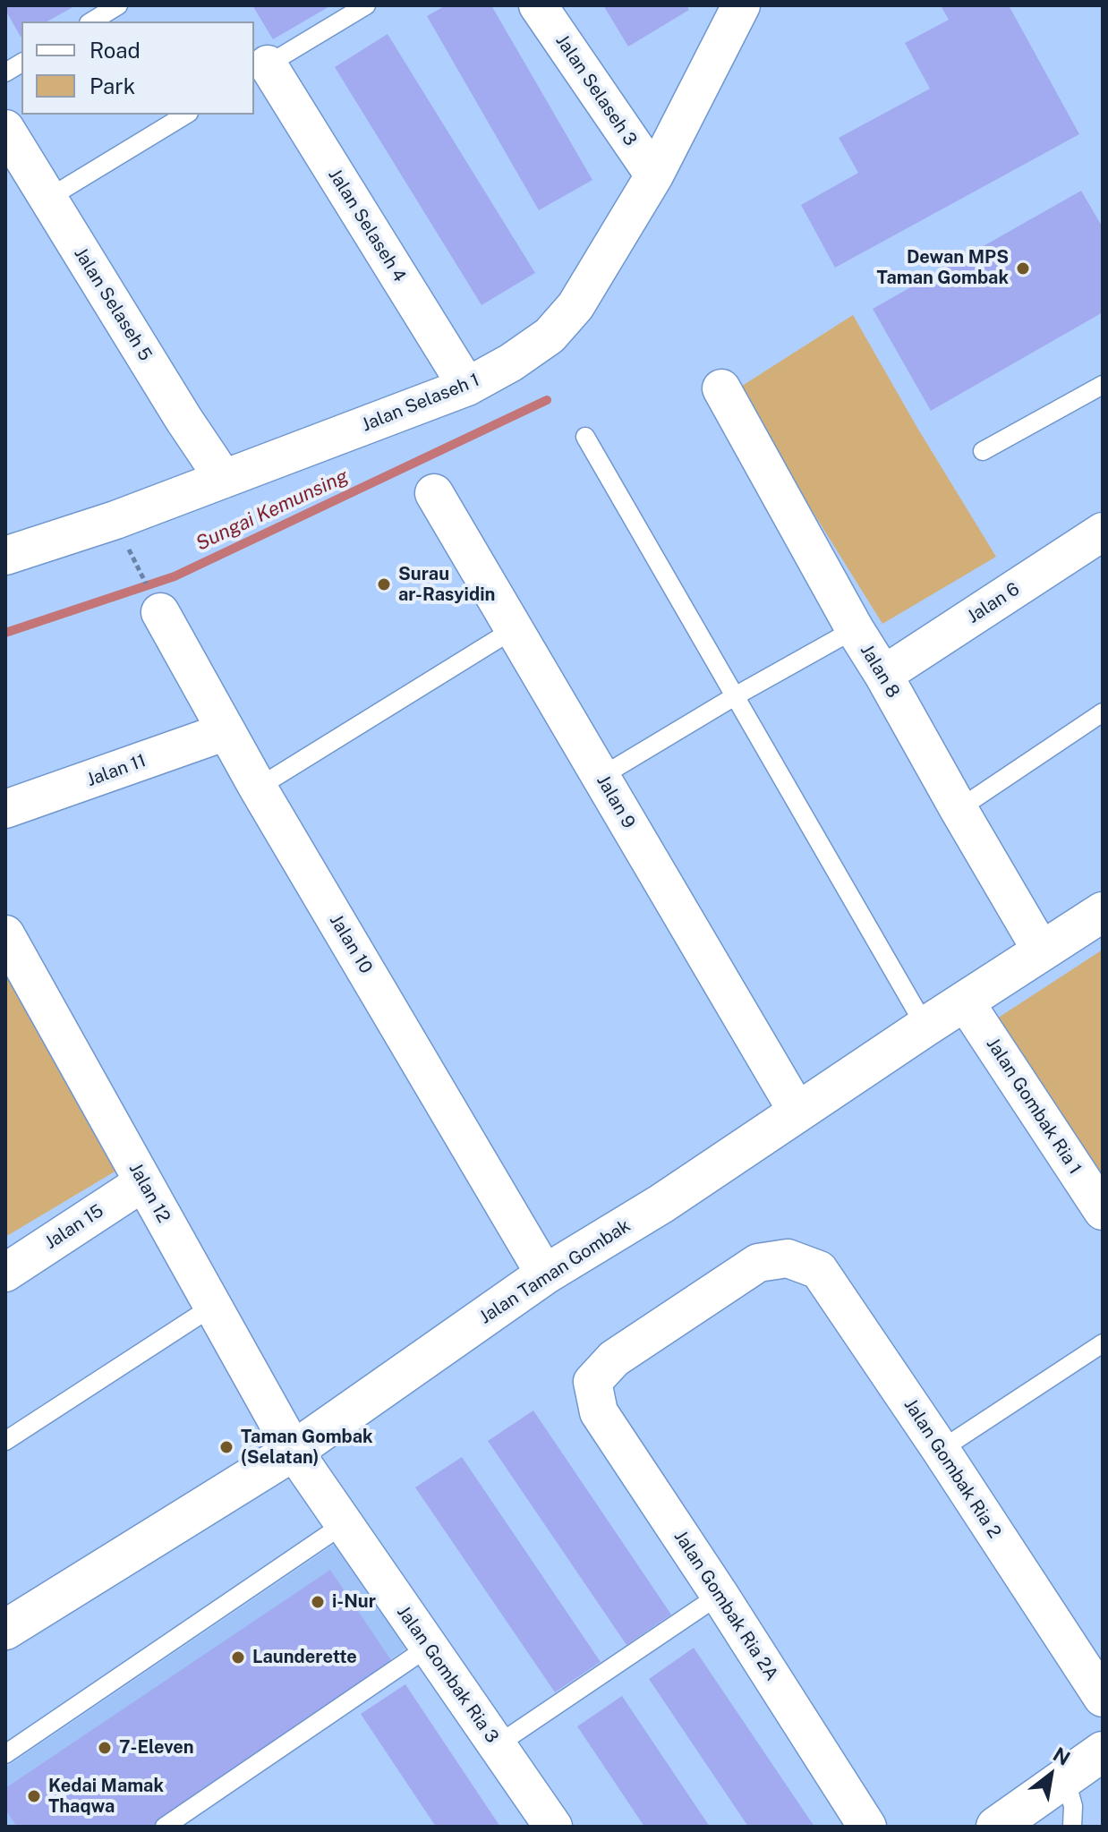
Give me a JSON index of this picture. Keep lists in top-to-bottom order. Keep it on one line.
{"streets":{"street":["Jalan Selaseh 3","Jalan Selaseh 4","Jalan Selaseh 5","Jalan Selaseh 1","Jalan 6","Jalan 8","Jalan 11","Jalan 9","Jalan 10","Jalan Gombak Ria 1","Jalan 12","Jalan 15","Jalan Taman Gombak","Jalan Gombak Ria 2","Jalan Gombak Ria 2A","Jalan Gombak Ria 3"]},"crossings":[["Jalan Selaseh 3","Jalan Selaseh 1"],["Jalan Selaseh 4","Jalan Selaseh 1"],["Jalan Selaseh 5","Jalan Selaseh 1"],["Jalan 6","Jalan 8"],["Jalan 8","Jalan Taman Gombak"],["Jalan 11","Jalan 10"],["Jalan 9","Jalan Taman Gombak"],["Jalan 10","Jalan Taman Gombak"],["Jalan Gombak Ria 1","Jalan Taman Gombak"],["Jalan 12","Jalan 15"],["Jalan 12","Jalan Taman Gombak"],["Jalan 12","Jalan Gombak Ria 3"],["Jalan Taman Gombak","Jalan Gombak Ria 3"],["Jalan Gombak Ria 2","Jalan Gombak Ria 2A"]],"water":["Sungai Kemunsing"],"places":["Dewan MPS Taman Gombak","Surau ar-Rasyidin","Taman Gombak (Selatan)","i-Nur","Launderette","7-Eleven","Kedai Mamak Thaqwa"],"legend":["Road","Park"],"north":"top right"}
